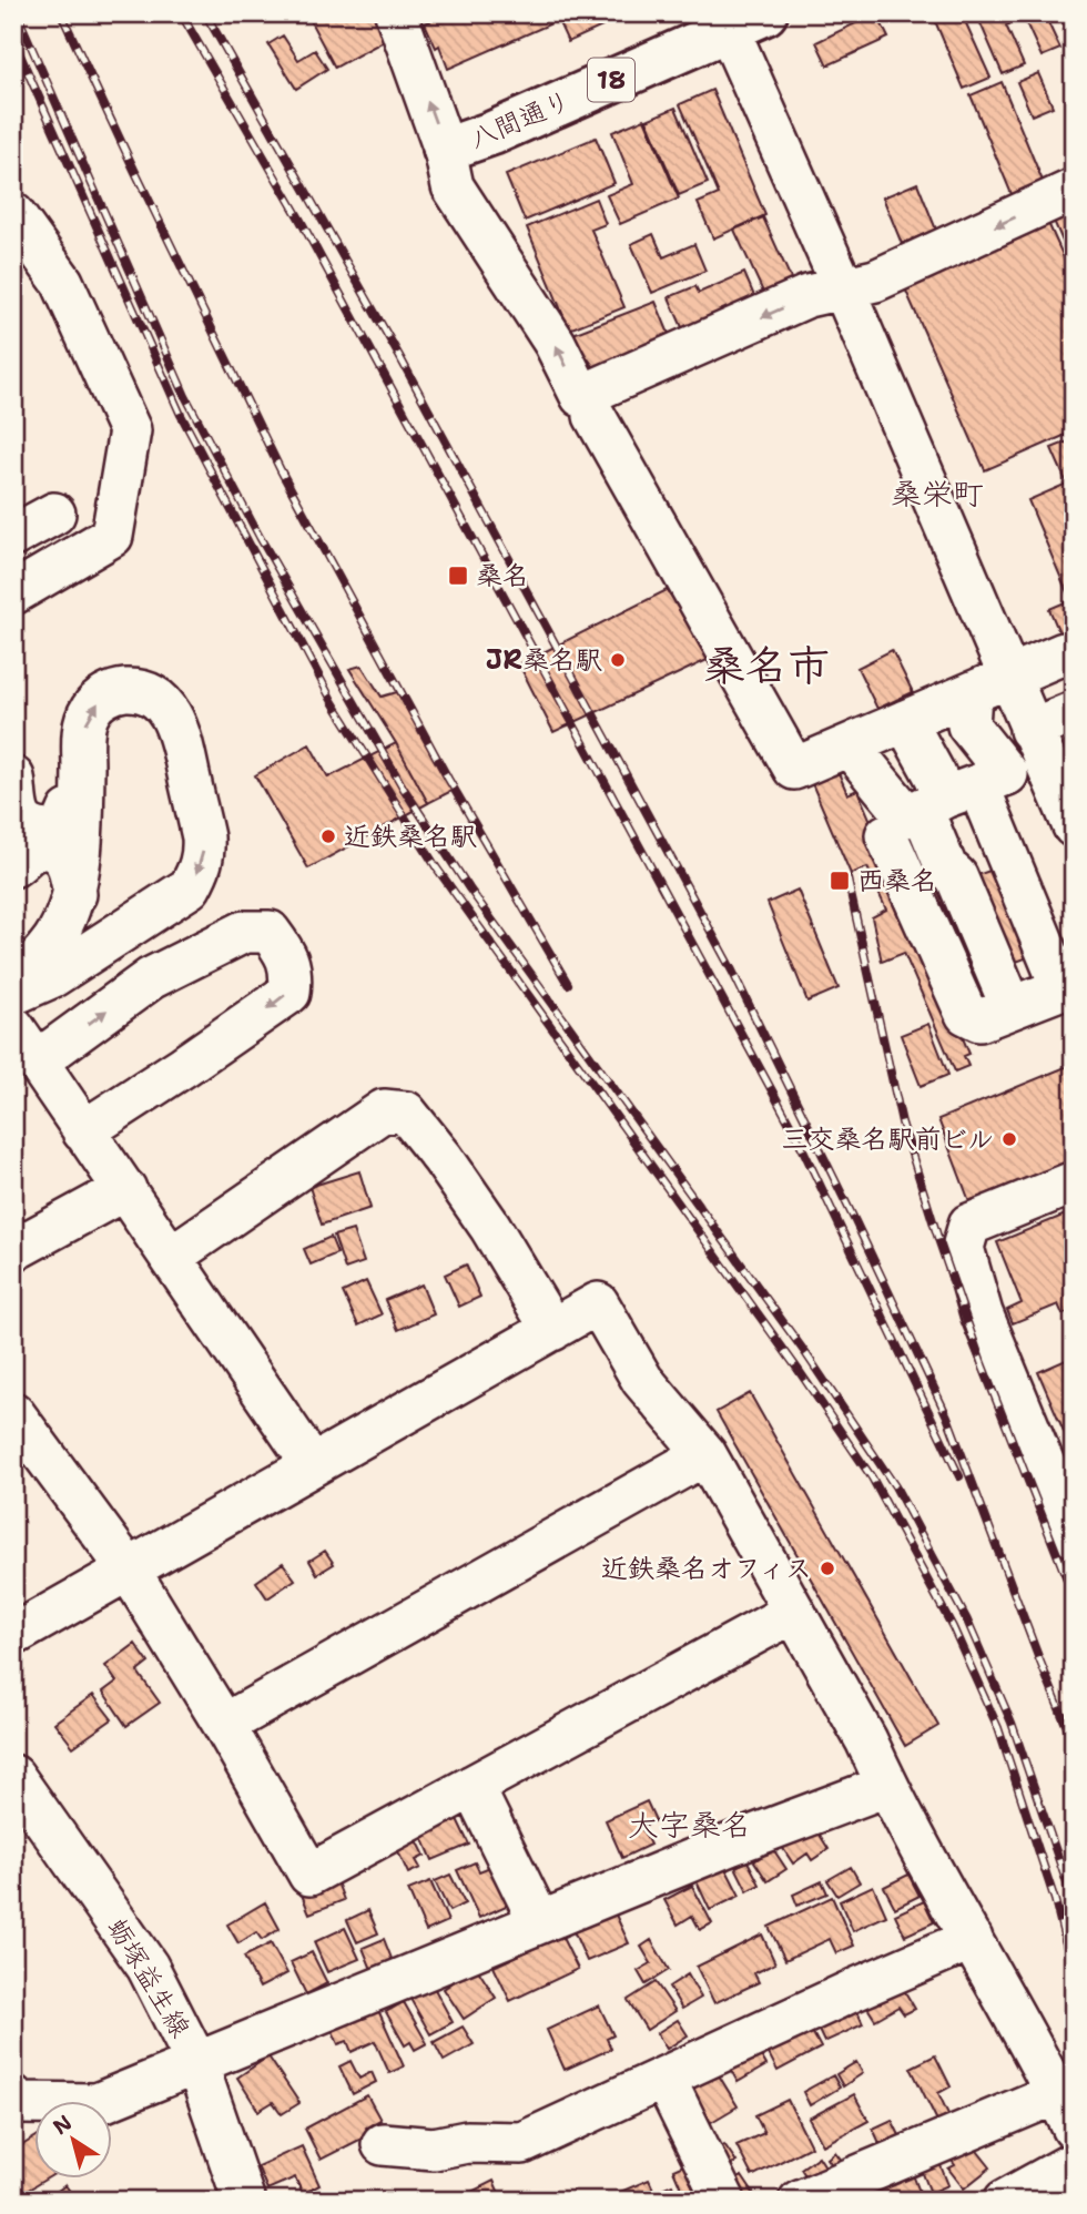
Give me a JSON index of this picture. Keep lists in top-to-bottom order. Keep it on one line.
{"streets":{"main road":["18","八間通り"],"street":["蛎塚益生線"]},"districts":["桑栄町","桑名市","大字桑名"],"places":{"transit":["桑名","西桑名"],"other":["JR桑名駅","近鉄桑名駅","三交桑名駅前ビル","近鉄桑名オフィス"]},"north":"top left"}
